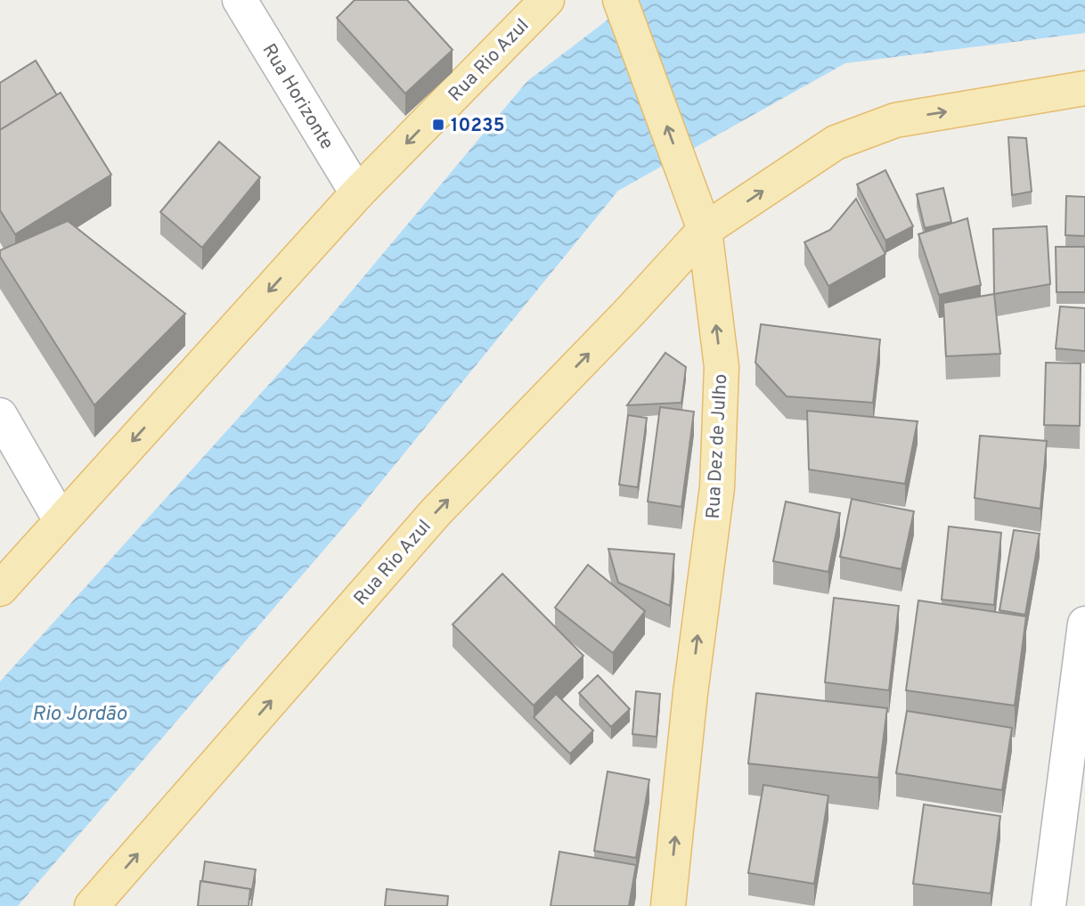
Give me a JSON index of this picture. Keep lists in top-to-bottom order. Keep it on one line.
{"streets":{"main road":["Rua Rio Azul","Rua Dez de Julho"],"street":["Rua Horizonte"]},"crossings":[["Rua Rio Azul","Rua Horizonte"],["Rua Rio Azul","Rua Dez de Julho"]],"one_way":["Rua Dez de Julho"],"water":["Rio Jordão"],"places":{"transit":["10235"]}}
